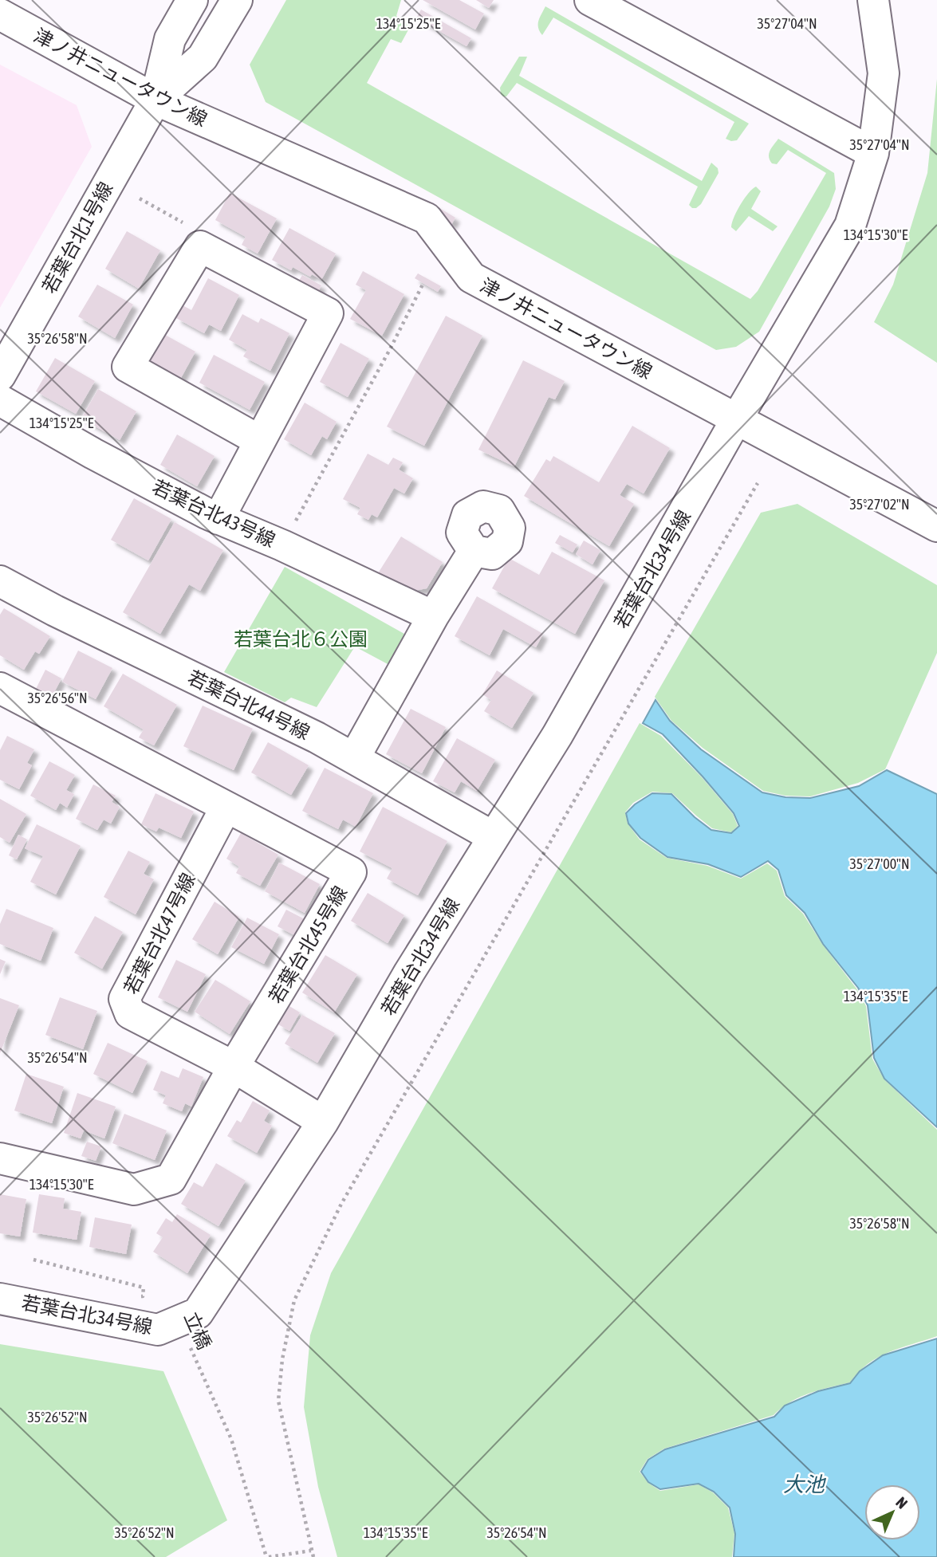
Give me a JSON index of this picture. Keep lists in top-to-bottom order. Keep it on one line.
{"streets":{"street":["津ノ井ニュータウン線","若葉台北1号線","若葉台北43号線","若葉台北34号線","若葉台北44号線","若葉台北47号線","若葉台北45号線"],"path":["立橋"]},"crossings":[["津ノ井ニュータウン線","若葉台北1号線"],["津ノ井ニュータウン線","若葉台北34号線"],["若葉台北34号線","若葉台北44号線"],["若葉台北34号線","若葉台北47号線"],["若葉台北47号線","若葉台北45号線"]],"water":["大池"],"parks":["若葉台北６公園"],"north":"top right","coordinates":["35°27'04\"N","134°15'25\"E","134°15'30\"E","35°26'58\"N","35°27'02\"N","35°26'56\"N","35°27'00\"N","134°15'35\"E","35°26'54\"N","35°26'52\"N"]}
